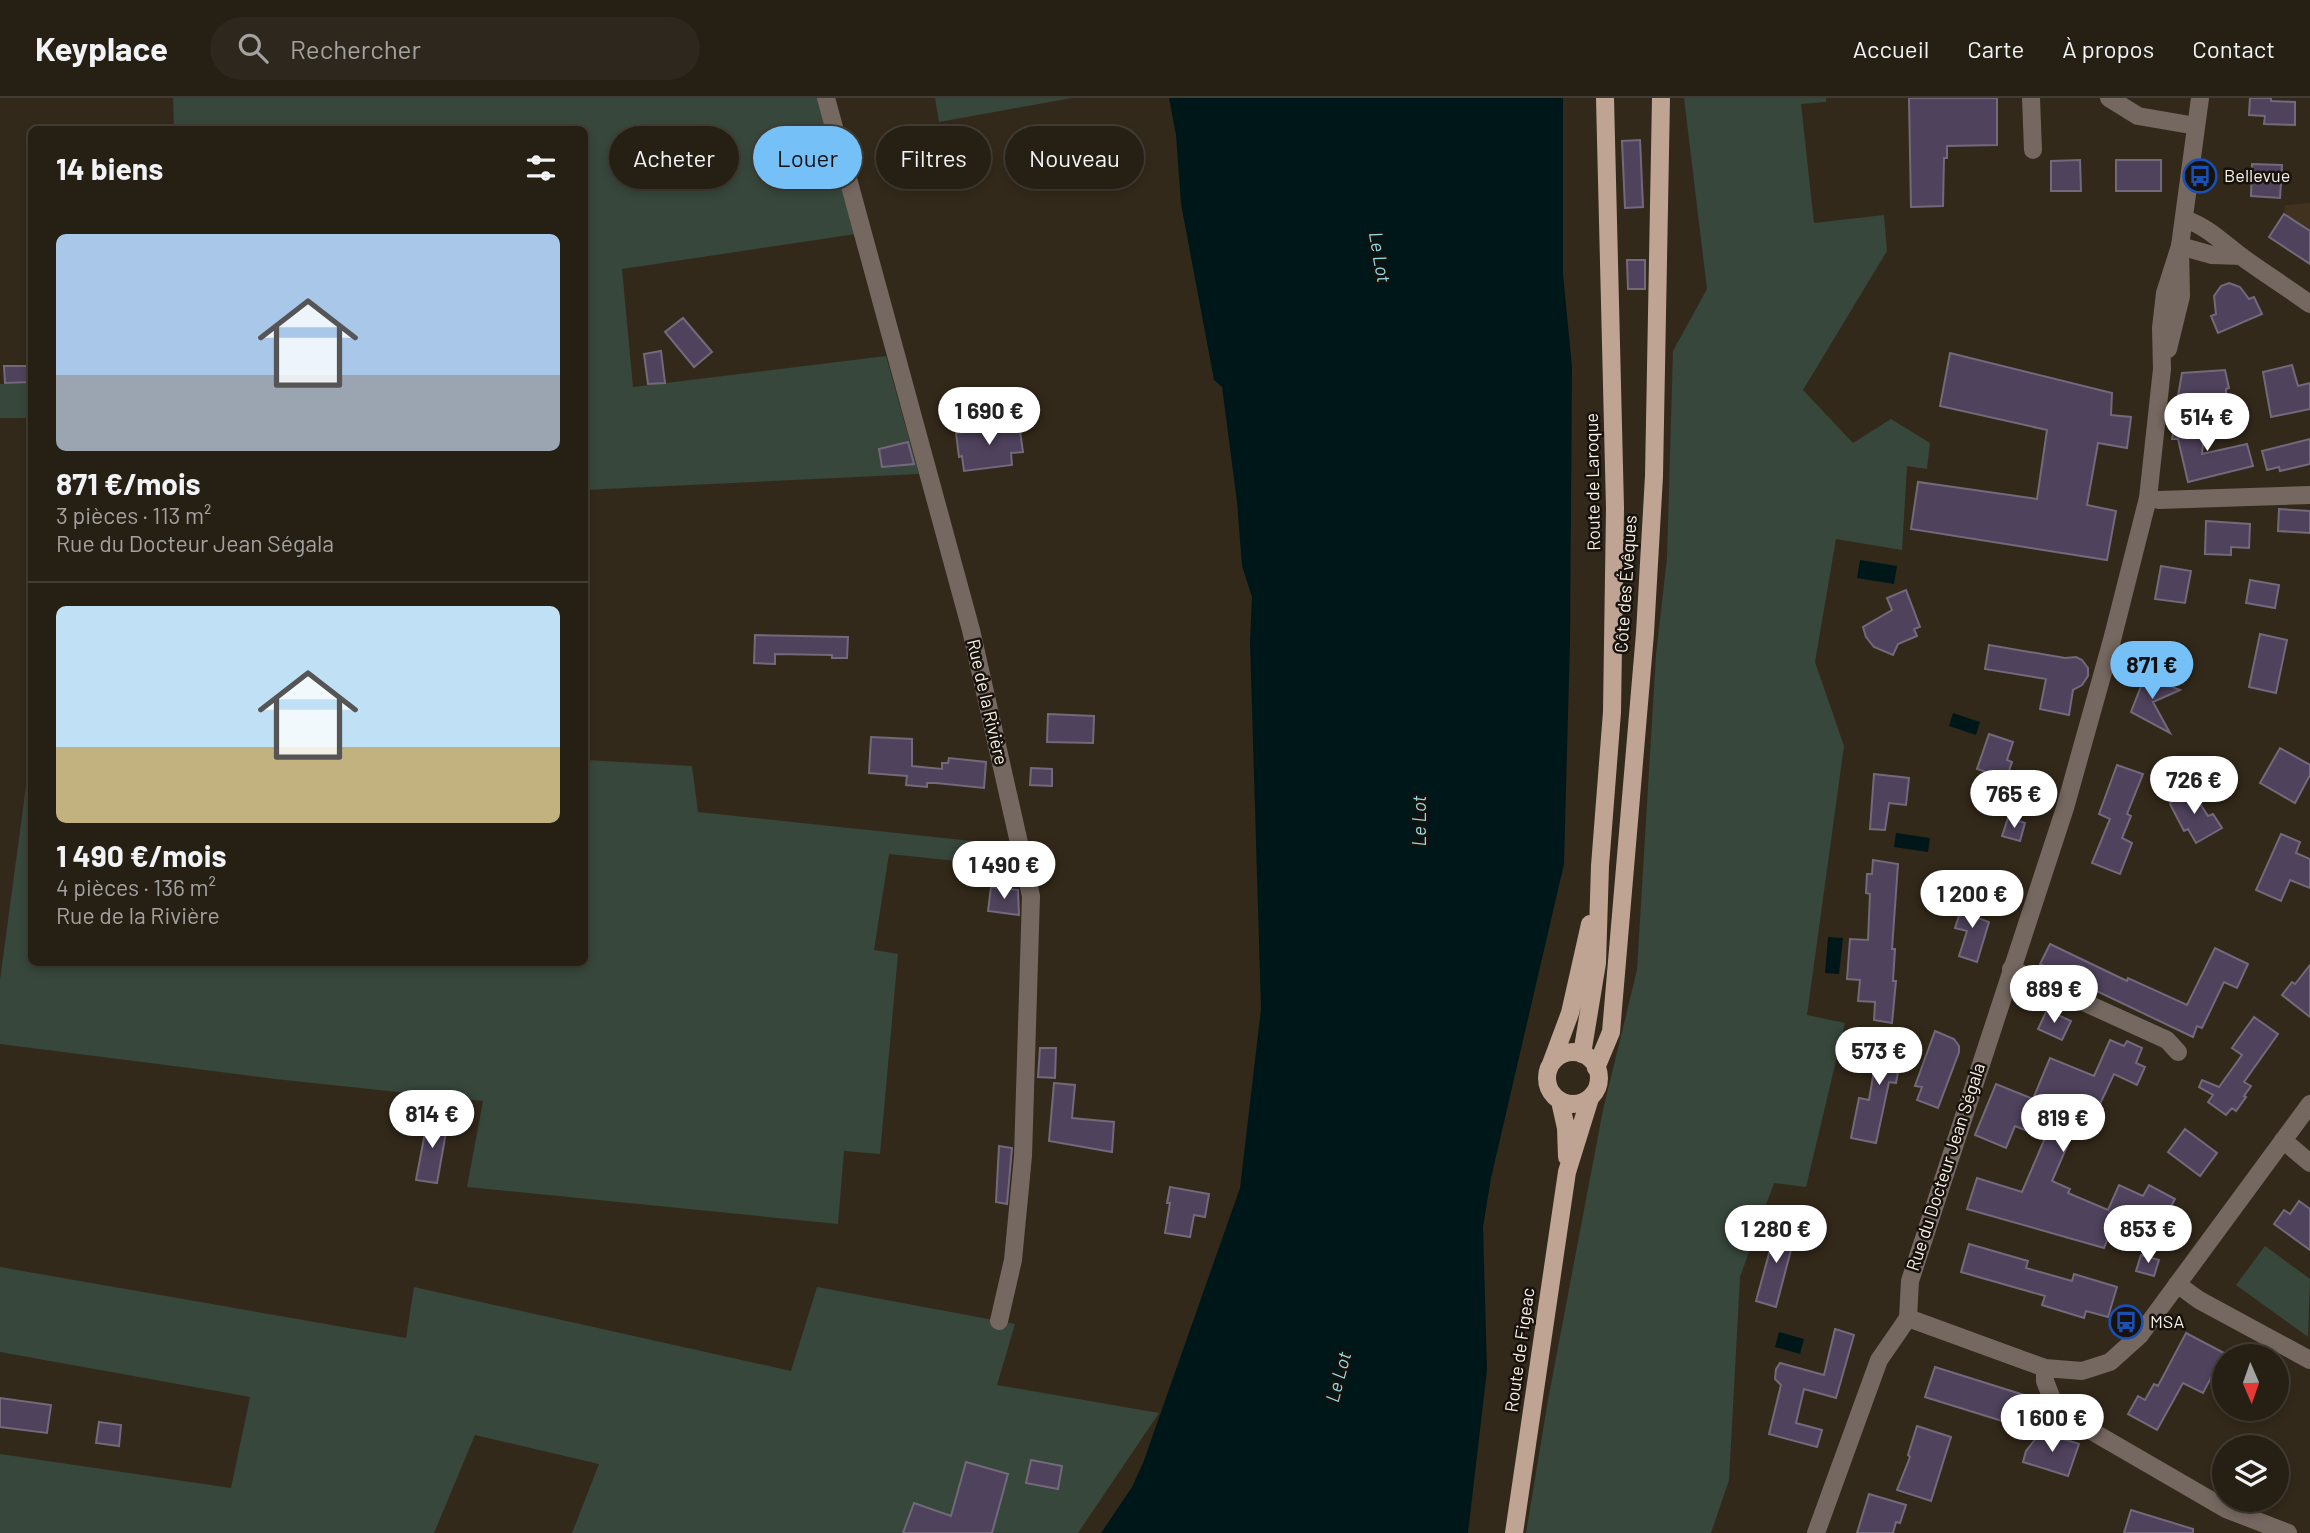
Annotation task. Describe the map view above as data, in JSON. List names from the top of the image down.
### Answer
{
  "streets": {
    "main road": ["Route de Laroque", "Côte des Évêques", "Route de Figeac"],
    "street": ["Rue de la Rivière", "Rue du Docteur Jean Ségala"]
  },
  "crossings": [
    ["Route de Laroque", "Côte des Évêques"],
    ["Route de Laroque", "Route de Figeac"],
    ["Côte des Évêques", "Route de Figeac"]
  ],
  "water": ["Le Lot"],
  "places": {
    "bus stop": ["Bellevue", "MSA"]
  },
  "north": "bottom",
  "page": {
    "header": "Keyplace",
    "search": "Rechercher",
    "nav": [
      "Accueil",
      "Carte",
      "À propos",
      "Contact"
    ],
    "chip": [
      "Acheter",
      "Louer",
      "Filtres",
      "Nouveau"
    ],
    "heading": "14 biens",
    "list": [
      {
        "name": "871 €/mois",
        "note": "3 pièces · 113 m² · Rue du Docteur Jean Ségala"
      },
      {
        "name": "1 490 €/mois",
        "note": "4 pièces · 136 m² · Rue de la Rivière"
      }
    ],
    "price": [
      "1 690 €",
      "514 €",
      "871 €",
      "726 €",
      "765 €",
      "1 490 €",
      "1 200 €",
      "889 €",
      "573 €",
      "814 €",
      "819 €",
      "1 280 €",
      "853 €",
      "1 600 €"
    ]
  }
}
